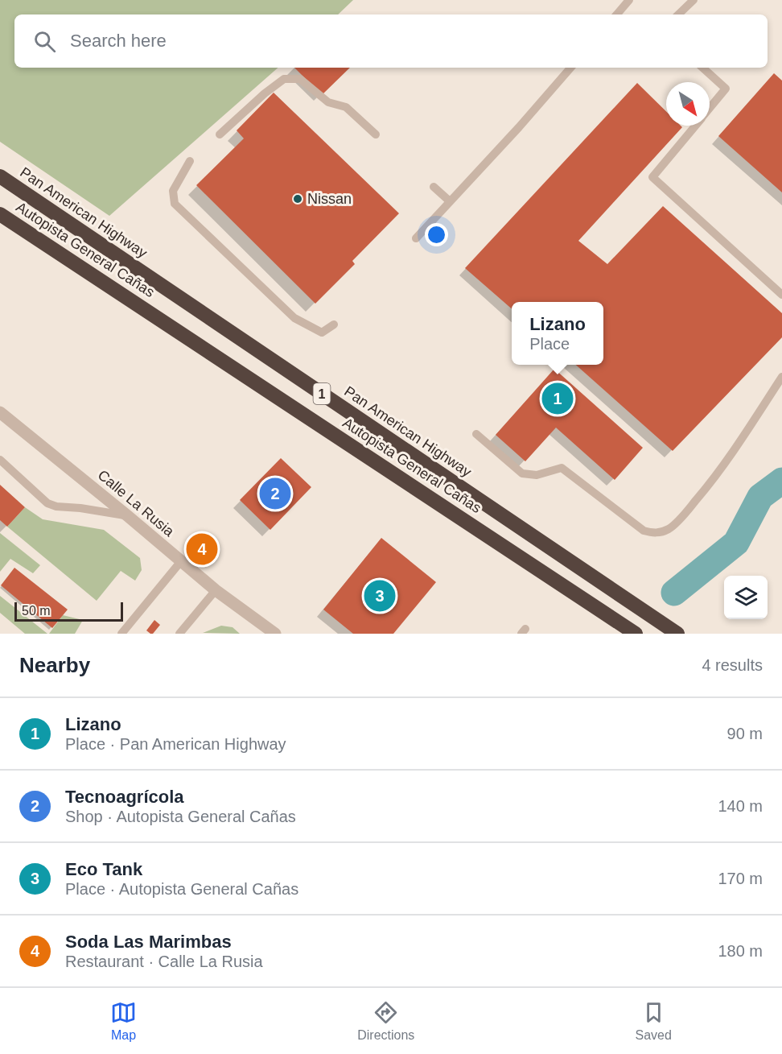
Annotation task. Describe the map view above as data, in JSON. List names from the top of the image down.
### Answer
{
  "streets": {
    "highway": ["Pan American Highway", "Autopista General Cañas", "1"],
    "street": ["Calle La Rusia"]
  },
  "places": ["Nissan"],
  "scale_bar": "50 m",
  "north": "bottom right",
  "page": {
    "search": "Search here",
    "popup": ["Lizano", "Place"],
    "pins": [
      "1",
      "2",
      "4",
      "3"
    ],
    "scale": "50 m",
    "heading": ["Nearby", "4 results"],
    "list": [
      {
        "mark": "1",
        "name": "Lizano",
        "note": "Place · Pan American Highway",
        "value": "90 m"
      },
      {
        "mark": "2",
        "name": "Tecnoagrícola",
        "note": "Shop · Autopista General Cañas",
        "value": "140 m"
      },
      {
        "mark": "3",
        "name": "Eco Tank",
        "note": "Place · Autopista General Cañas",
        "value": "170 m"
      },
      {
        "mark": "4",
        "name": "Soda Las Marimbas",
        "note": "Restaurant · Calle La Rusia",
        "value": "180 m"
      }
    ],
    "nav": ["Map", "Directions", "Saved"]
  }
}
